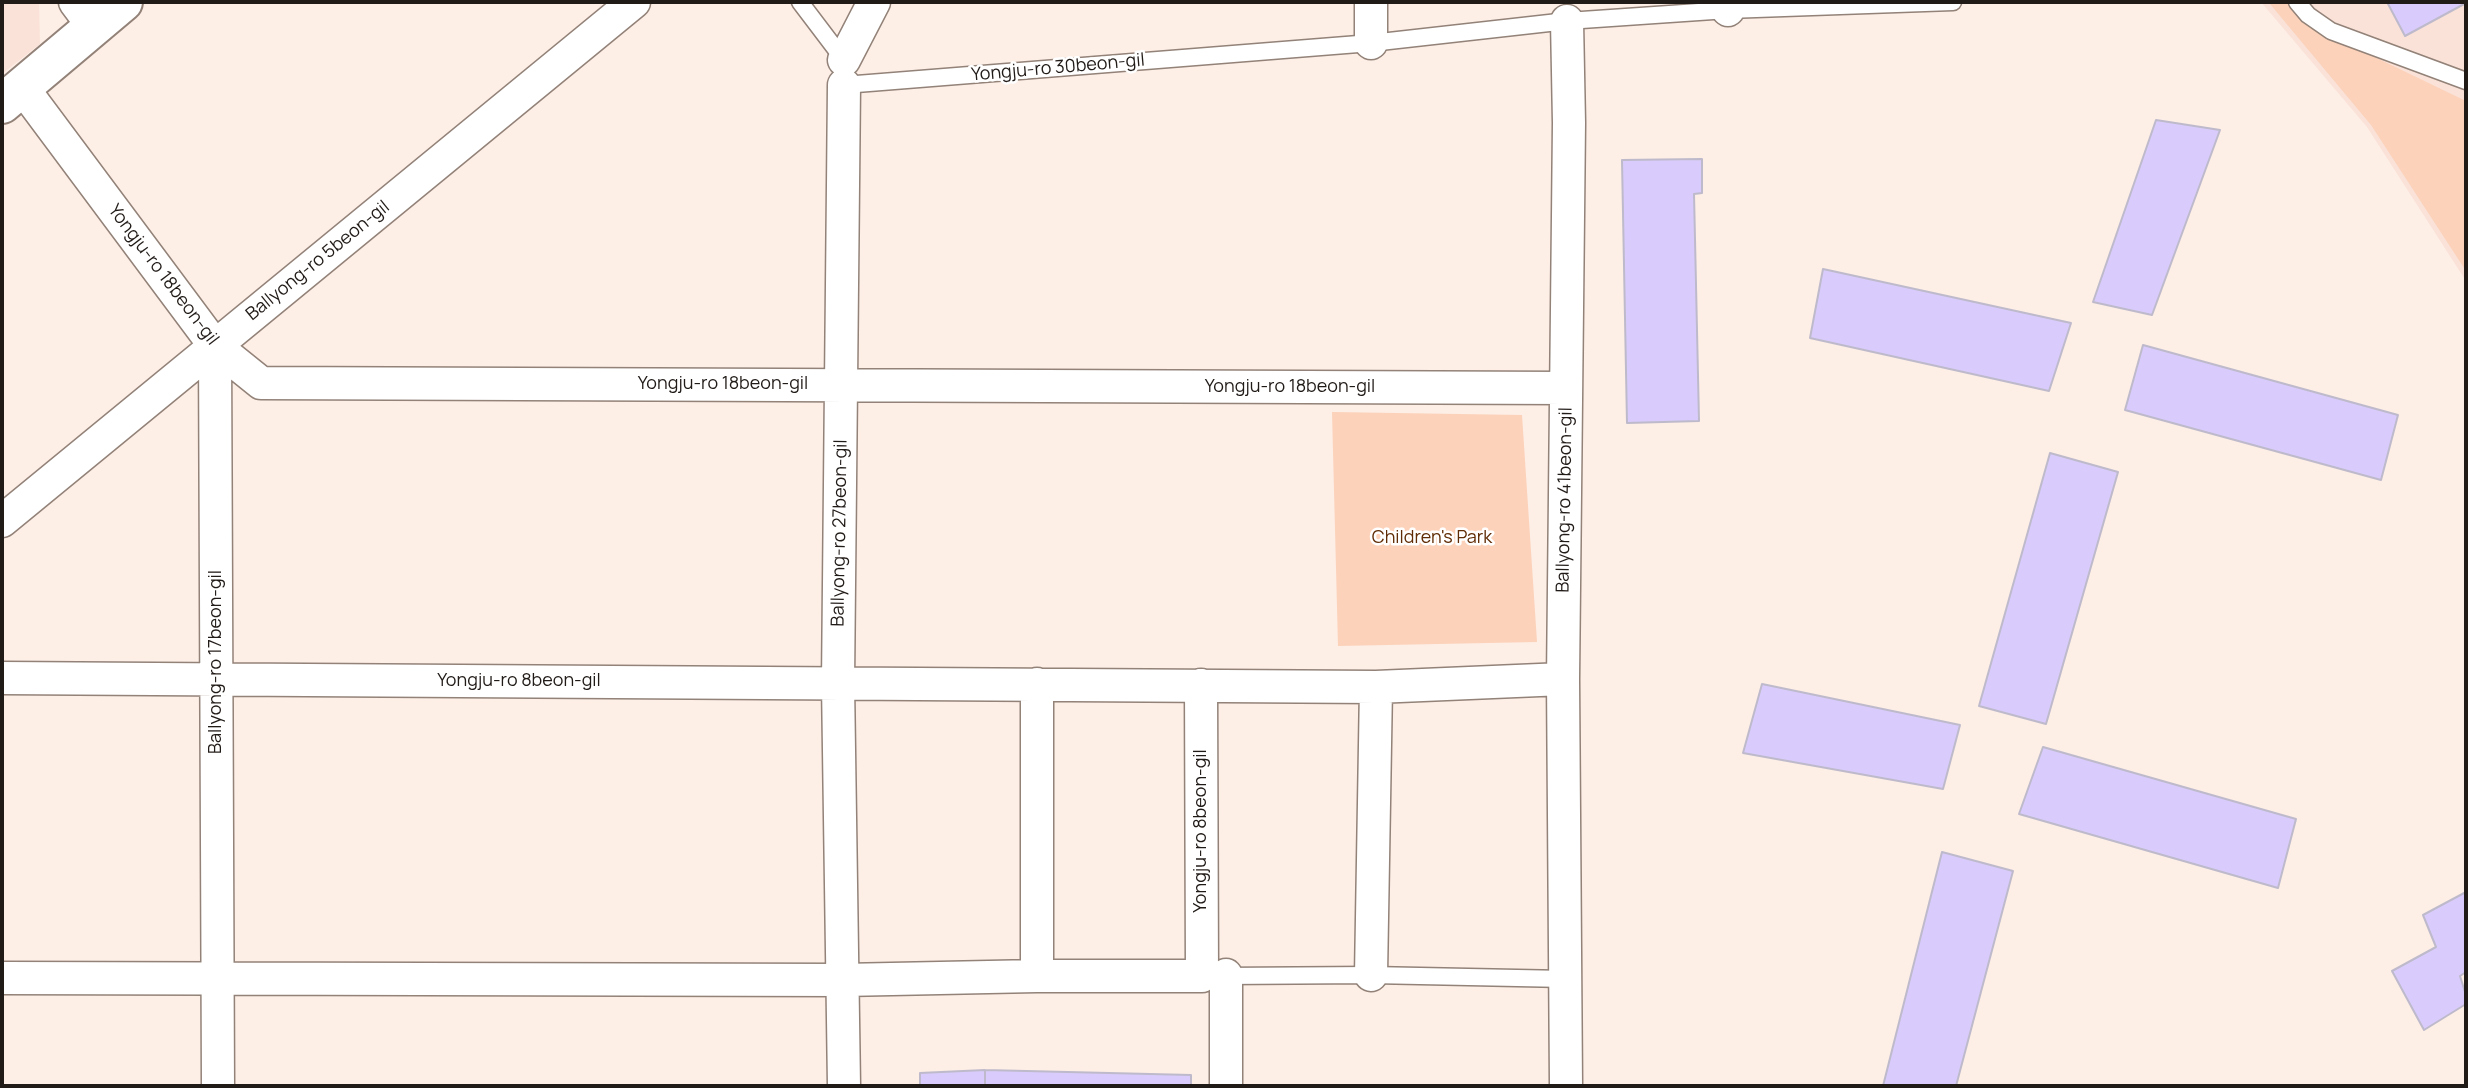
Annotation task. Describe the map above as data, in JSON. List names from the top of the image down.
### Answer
{
  "streets": {
    "street": [
      "Ballyong-ro 5beon-gil",
      "Yongju-ro 18beon-gil",
      "Ballyong-ro 41beon-gil",
      "Ballyong-ro 27beon-gil",
      "Ballyong-ro 17beon-gil",
      "Yongju-ro 8beon-gil"
    ],
    "lane": ["Yongju-ro 30beon-gil"]
  },
  "crossings": [
    ["Yongju-ro 30beon-gil", "Ballyong-ro 41beon-gil"],
    ["Yongju-ro 30beon-gil", "Ballyong-ro 27beon-gil"],
    ["Ballyong-ro 5beon-gil", "Yongju-ro 18beon-gil"],
    ["Ballyong-ro 5beon-gil", "Ballyong-ro 17beon-gil"],
    ["Yongju-ro 18beon-gil", "Ballyong-ro 41beon-gil"],
    ["Yongju-ro 18beon-gil", "Ballyong-ro 27beon-gil"],
    ["Yongju-ro 18beon-gil", "Ballyong-ro 17beon-gil"],
    ["Ballyong-ro 41beon-gil", "Yongju-ro 8beon-gil"],
    ["Ballyong-ro 27beon-gil", "Yongju-ro 8beon-gil"],
    ["Ballyong-ro 17beon-gil", "Yongju-ro 8beon-gil"]
  ],
  "parks": ["Children's Park"]
}
